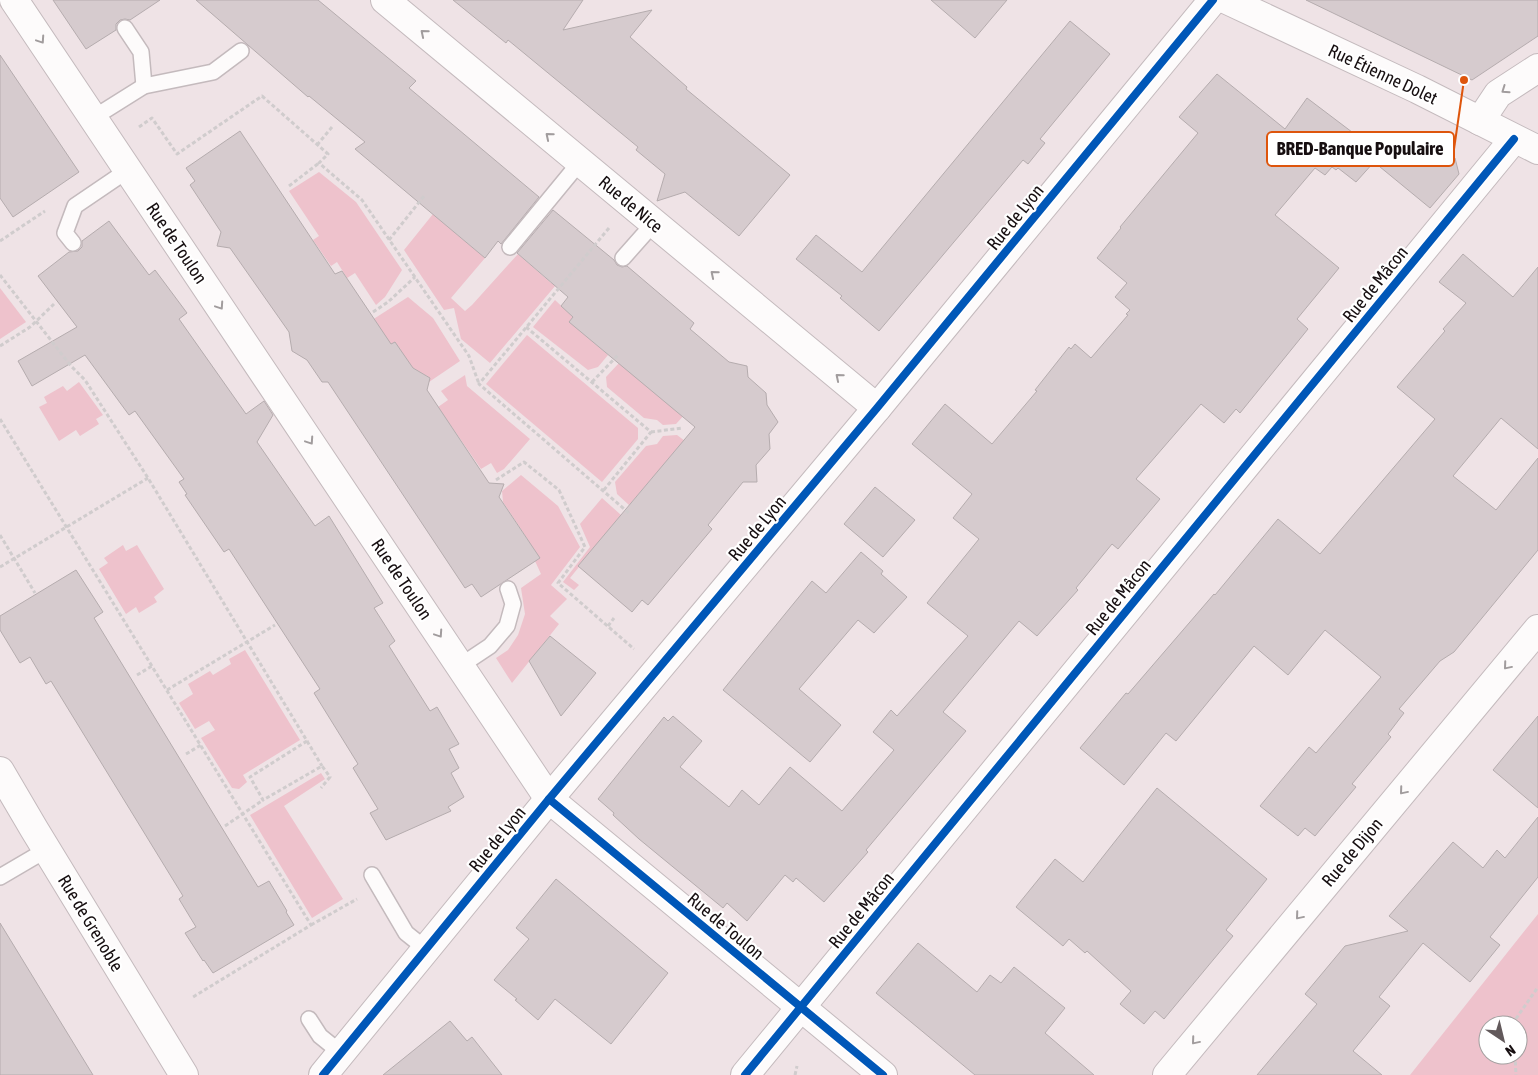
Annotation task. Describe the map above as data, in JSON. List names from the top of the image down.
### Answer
{
  "streets": {
    "street": [
      "Rue Étienne Dolet",
      "Rue de Nice",
      "Rue de Lyon",
      "Rue de Toulon",
      "Rue de Mâcon",
      "Rue de Dijon",
      "Rue de Grenoble"
    ]
  },
  "crossings": [
    ["Rue Étienne Dolet", "Rue de Mâcon"],
    ["Rue de Nice", "Rue de Lyon"],
    ["Rue de Lyon", "Rue de Toulon"],
    ["Rue de Toulon", "Rue de Mâcon"]
  ],
  "one_way": ["Rue de Nice", "Rue de Toulon", "Rue de Dijon"],
  "places": ["BRED-Banque Populaire"],
  "north": "bottom right"
}
